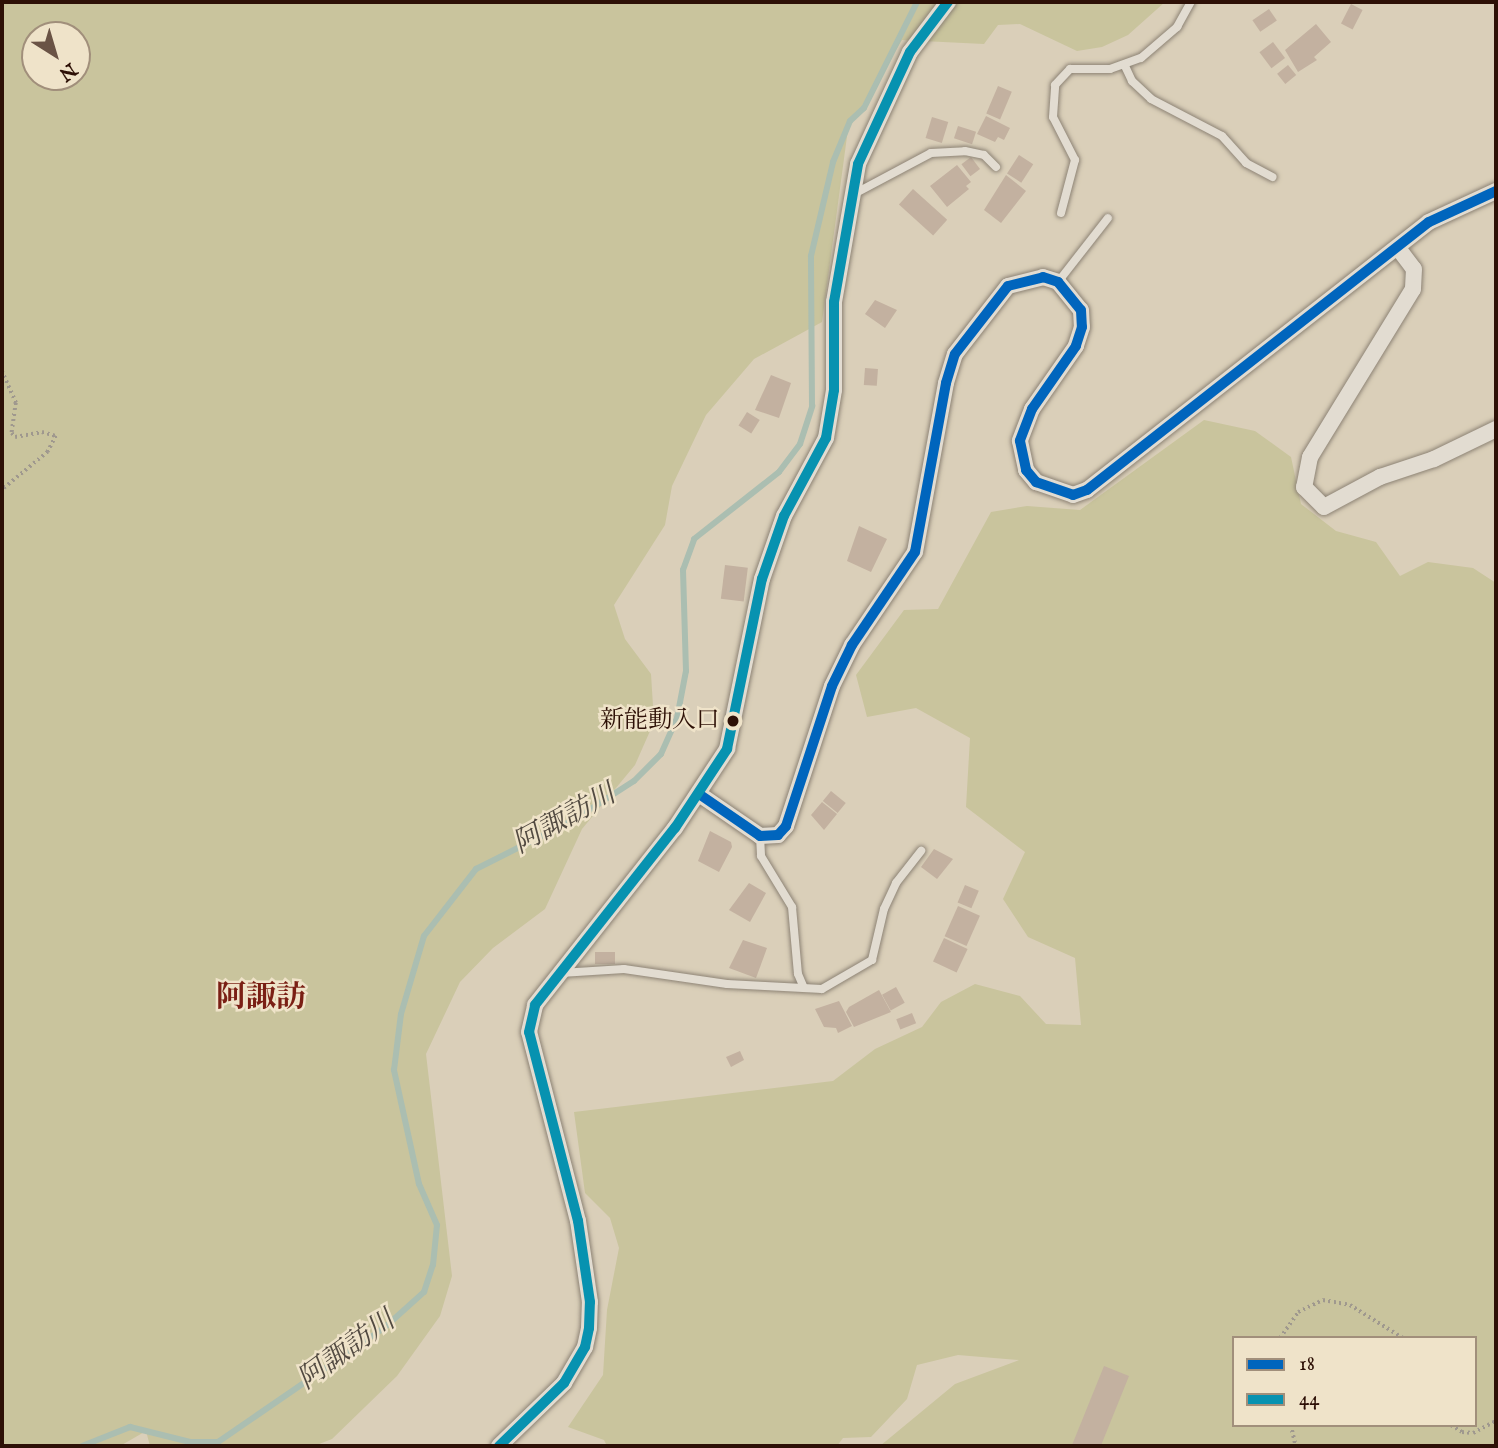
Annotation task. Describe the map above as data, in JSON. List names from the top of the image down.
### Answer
{
  "districts": ["阿諏訪"],
  "water": ["阿諏訪川"],
  "places": ["新能動入口"],
  "lines": ["transit line 44", "transit line 18"],
  "legend": ["18", "44"],
  "north": "bottom right"
}
